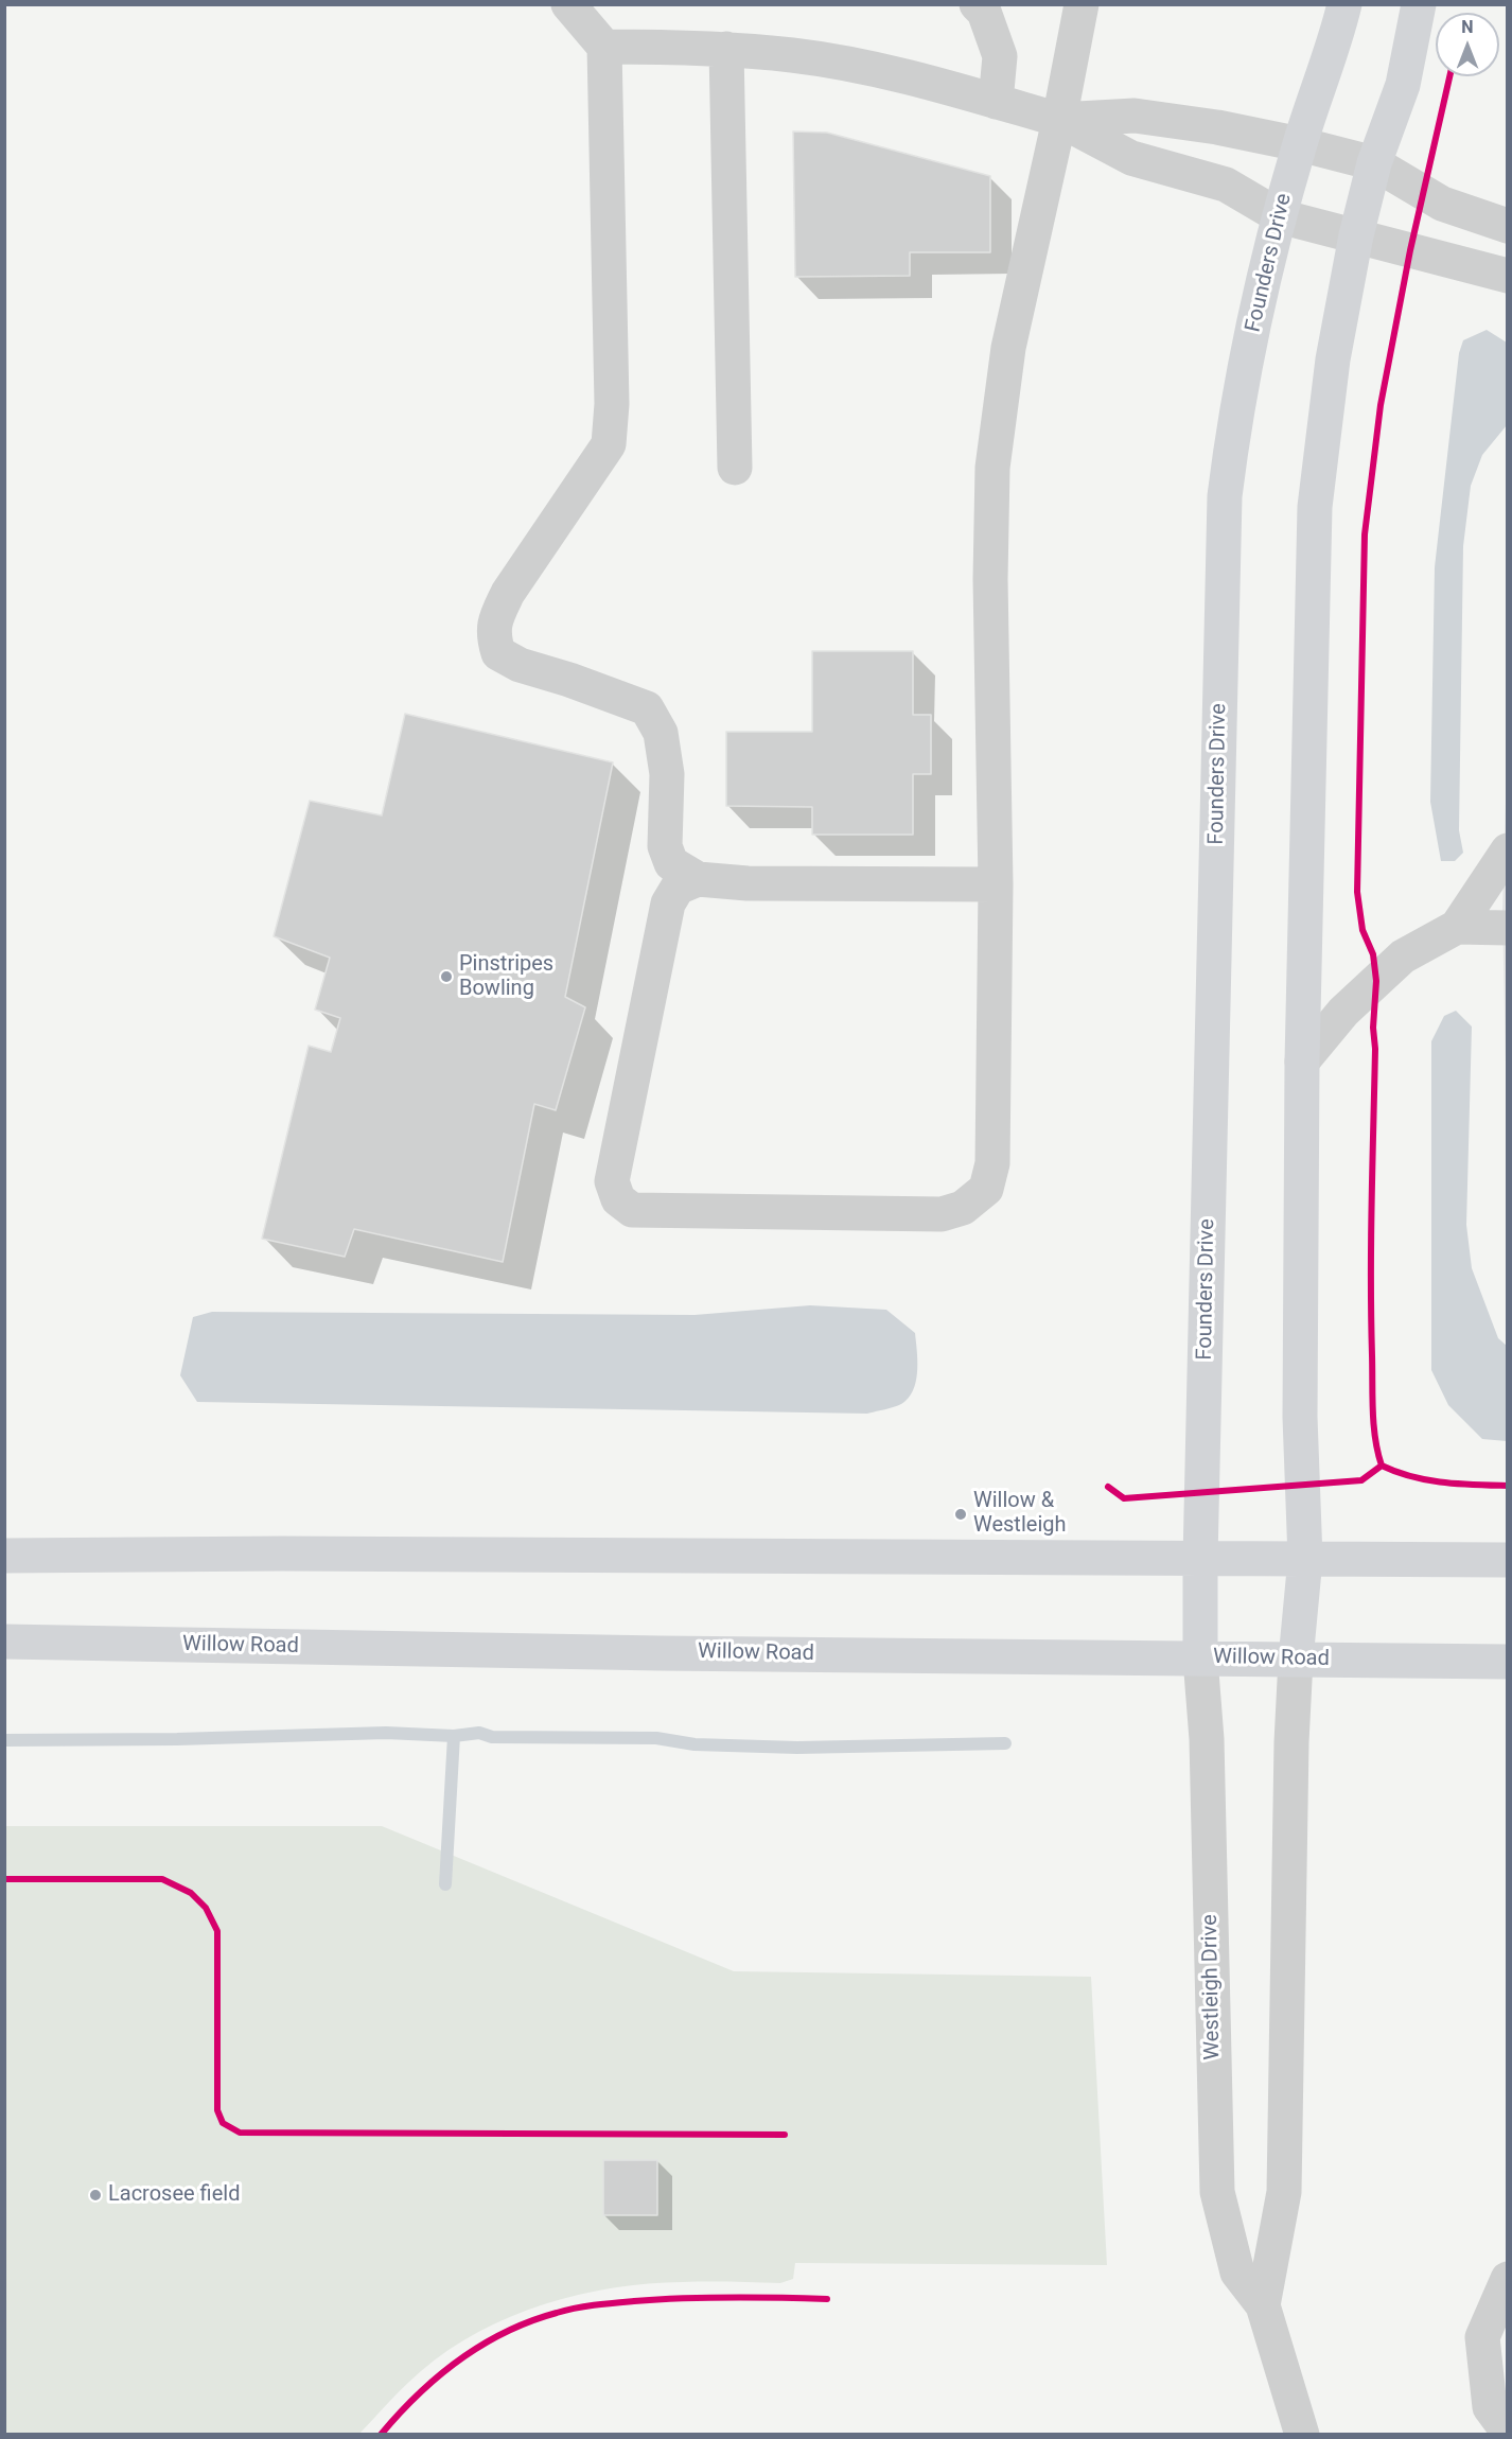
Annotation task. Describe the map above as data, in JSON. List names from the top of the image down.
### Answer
{
  "streets": {
    "main road": ["Founders Drive", "Willow Road"],
    "street": ["Westleigh Drive"]
  },
  "crossings": [
    ["Founders Drive", "Willow Road"],
    ["Founders Drive", "Westleigh Drive"],
    ["Willow Road", "Westleigh Drive"]
  ],
  "places": ["Pinstripes Bowling", "Willow & Westleigh", "Lacrosee field"],
  "north": "top"
}
